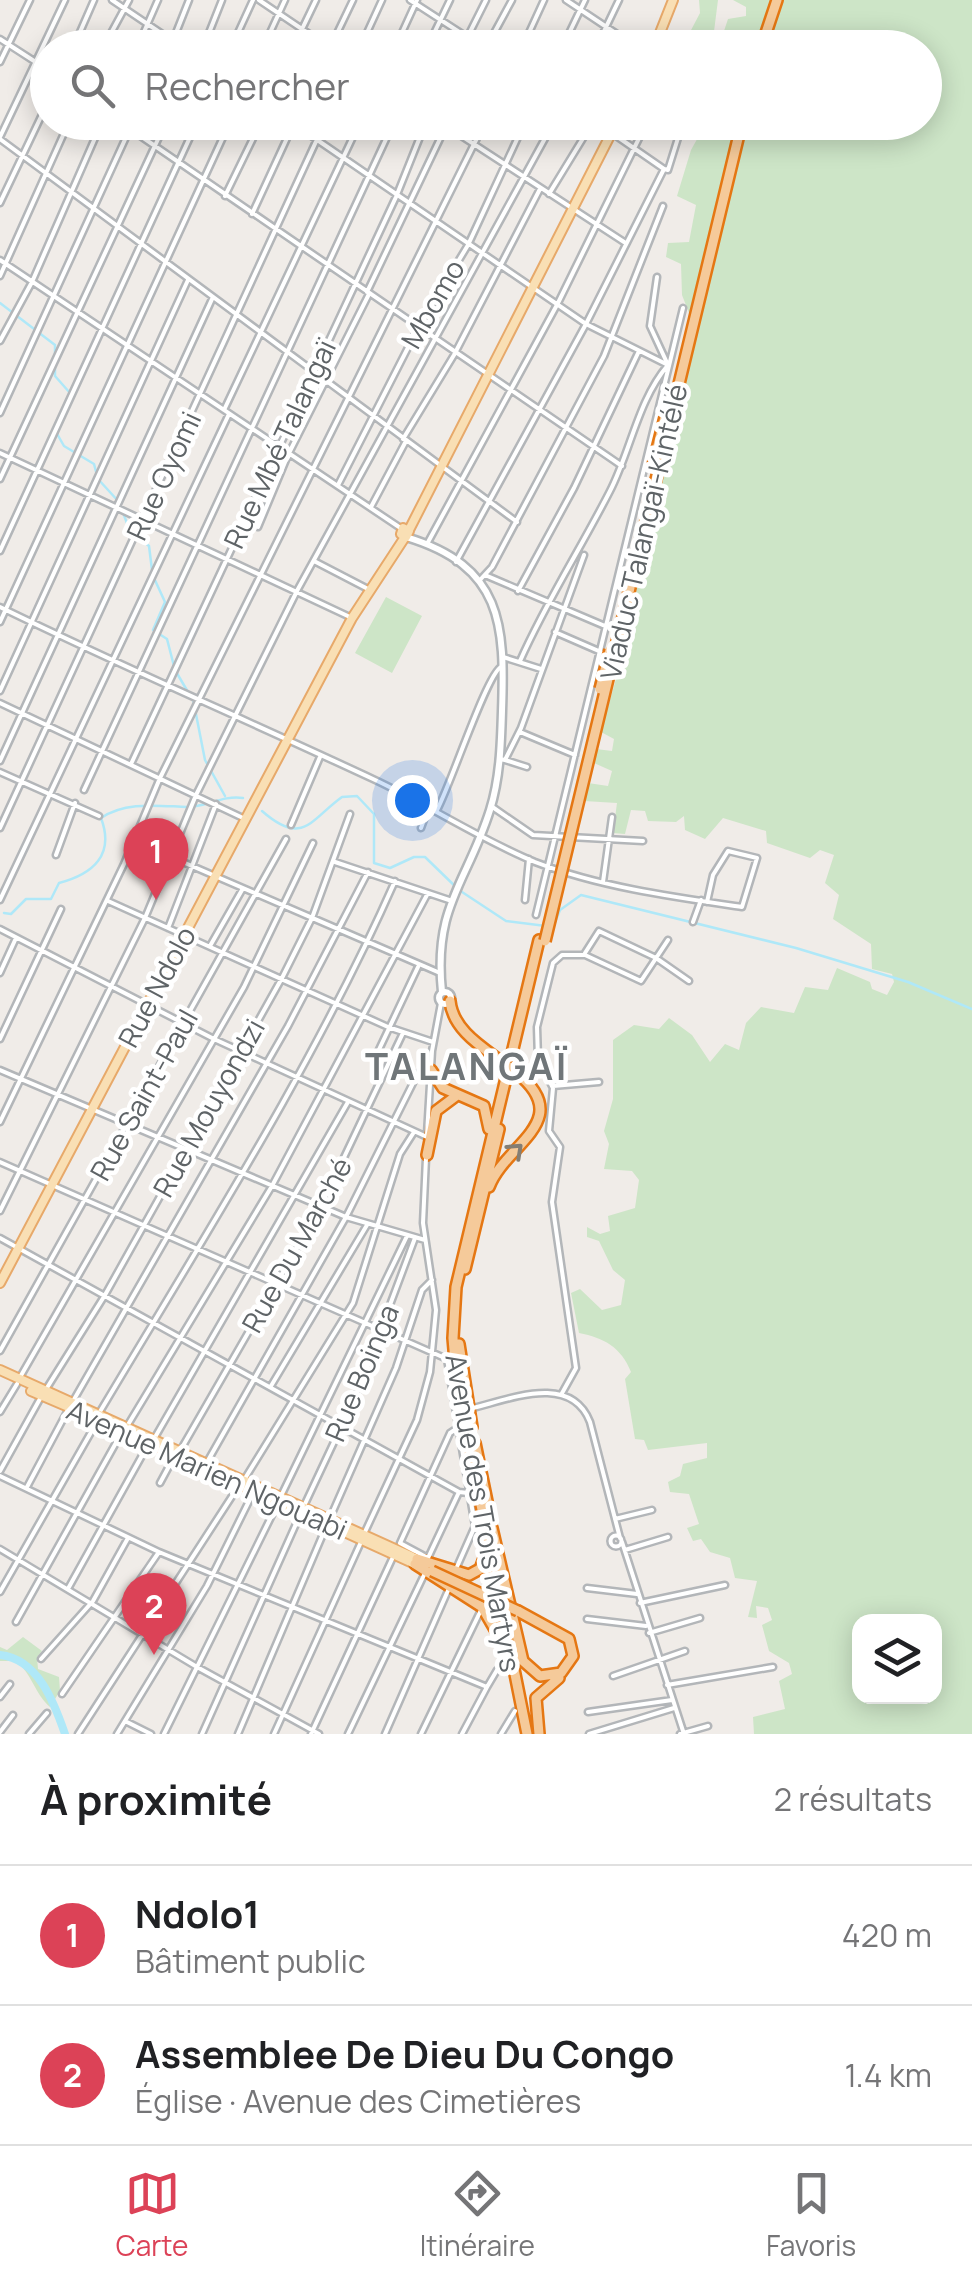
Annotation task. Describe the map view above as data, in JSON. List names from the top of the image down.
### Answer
{
  "streets": {
    "highway": ["Viaduc Talangaï-Kintélé", "Avenue des Trois Martyrs"],
    "main road": ["Rue Ndolo", "Avenue Marien Ngouabi"],
    "street": [
      "Mbomo",
      "Rue Mbé Talangaï",
      "Rue Oyomi",
      "Rue Saint-Paul",
      "Rue Mouyondzi",
      "Rue Du Marché",
      "Rue Boinga"
    ]
  },
  "crossings": [
    ["Viaduc Talangaï-Kintélé", "Avenue des Trois Martyrs"],
    ["Rue Mouyondzi", "Avenue Marien Ngouabi"],
    ["Rue Du Marché", "Avenue Marien Ngouabi"],
    ["Rue Boinga", "Avenue Marien Ngouabi"]
  ],
  "districts": ["TALANGAÏ"],
  "page": {
    "search": "Rechercher",
    "pins": ["1", "2"],
    "heading": ["À proximité", "2 résultats"],
    "list": [
      {
        "mark": "1",
        "name": "Ndolo1",
        "note": "Bâtiment public",
        "value": "420 m"
      },
      {
        "mark": "2",
        "name": "Assemblee De Dieu Du Congo",
        "note": "Église · Avenue des Cimetières",
        "value": "1.4 km"
      }
    ],
    "nav": ["Carte", "Itinéraire", "Favoris"]
  }
}
